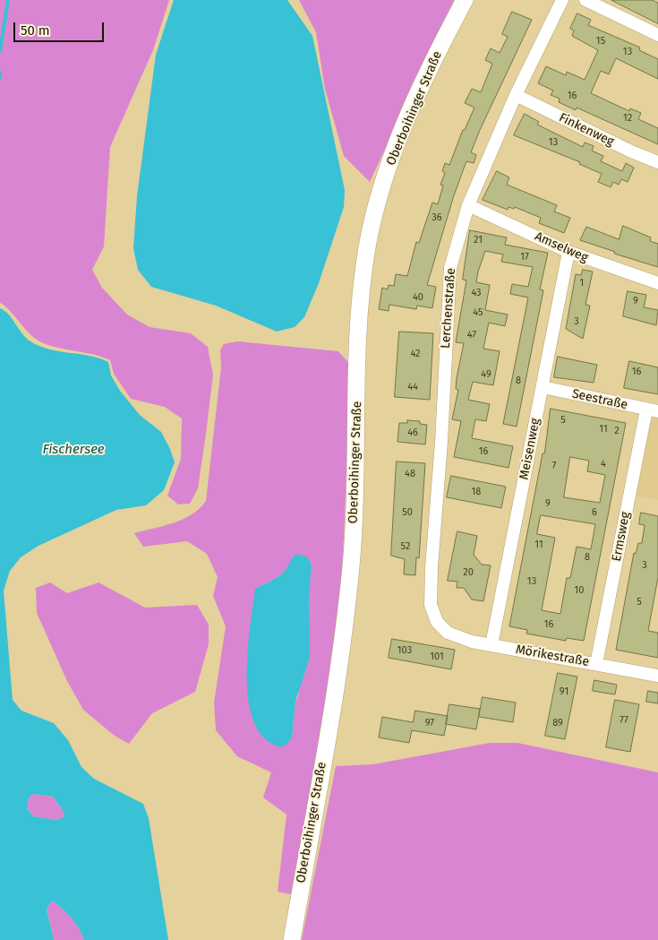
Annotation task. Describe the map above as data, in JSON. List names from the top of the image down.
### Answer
{
  "streets": {
    "main road": ["Oberboihinger Straße"],
    "street": [
      "Finkenweg",
      "Amselweg",
      "Lerchenstraße",
      "Seestraße",
      "Meisenweg",
      "Ermsweg",
      "Mörikestraße"
    ]
  },
  "crossings": [
    ["Finkenweg", "Lerchenstraße"],
    ["Amselweg", "Lerchenstraße"],
    ["Amselweg", "Meisenweg"],
    ["Lerchenstraße", "Mörikestraße"],
    ["Seestraße", "Meisenweg"],
    ["Seestraße", "Ermsweg"],
    ["Meisenweg", "Mörikestraße"],
    ["Ermsweg", "Mörikestraße"]
  ],
  "water": ["Fischersee"],
  "house_numbers": [
    "15",
    "13",
    "16",
    "12",
    "13",
    "36",
    "21",
    "17",
    "1",
    "43",
    "40",
    "9",
    "45",
    "3",
    "47",
    "42",
    "16",
    "49",
    "8",
    "44",
    "5",
    "11",
    "2",
    "46",
    "16",
    "4",
    "7",
    "48",
    "18",
    "9",
    "50",
    "6",
    "11",
    "52",
    "8",
    "3",
    "20",
    "13",
    "10",
    "5",
    "16",
    "103",
    "101",
    "91",
    "77",
    "97",
    "89"
  ],
  "scale_bar": "50 m"
}
